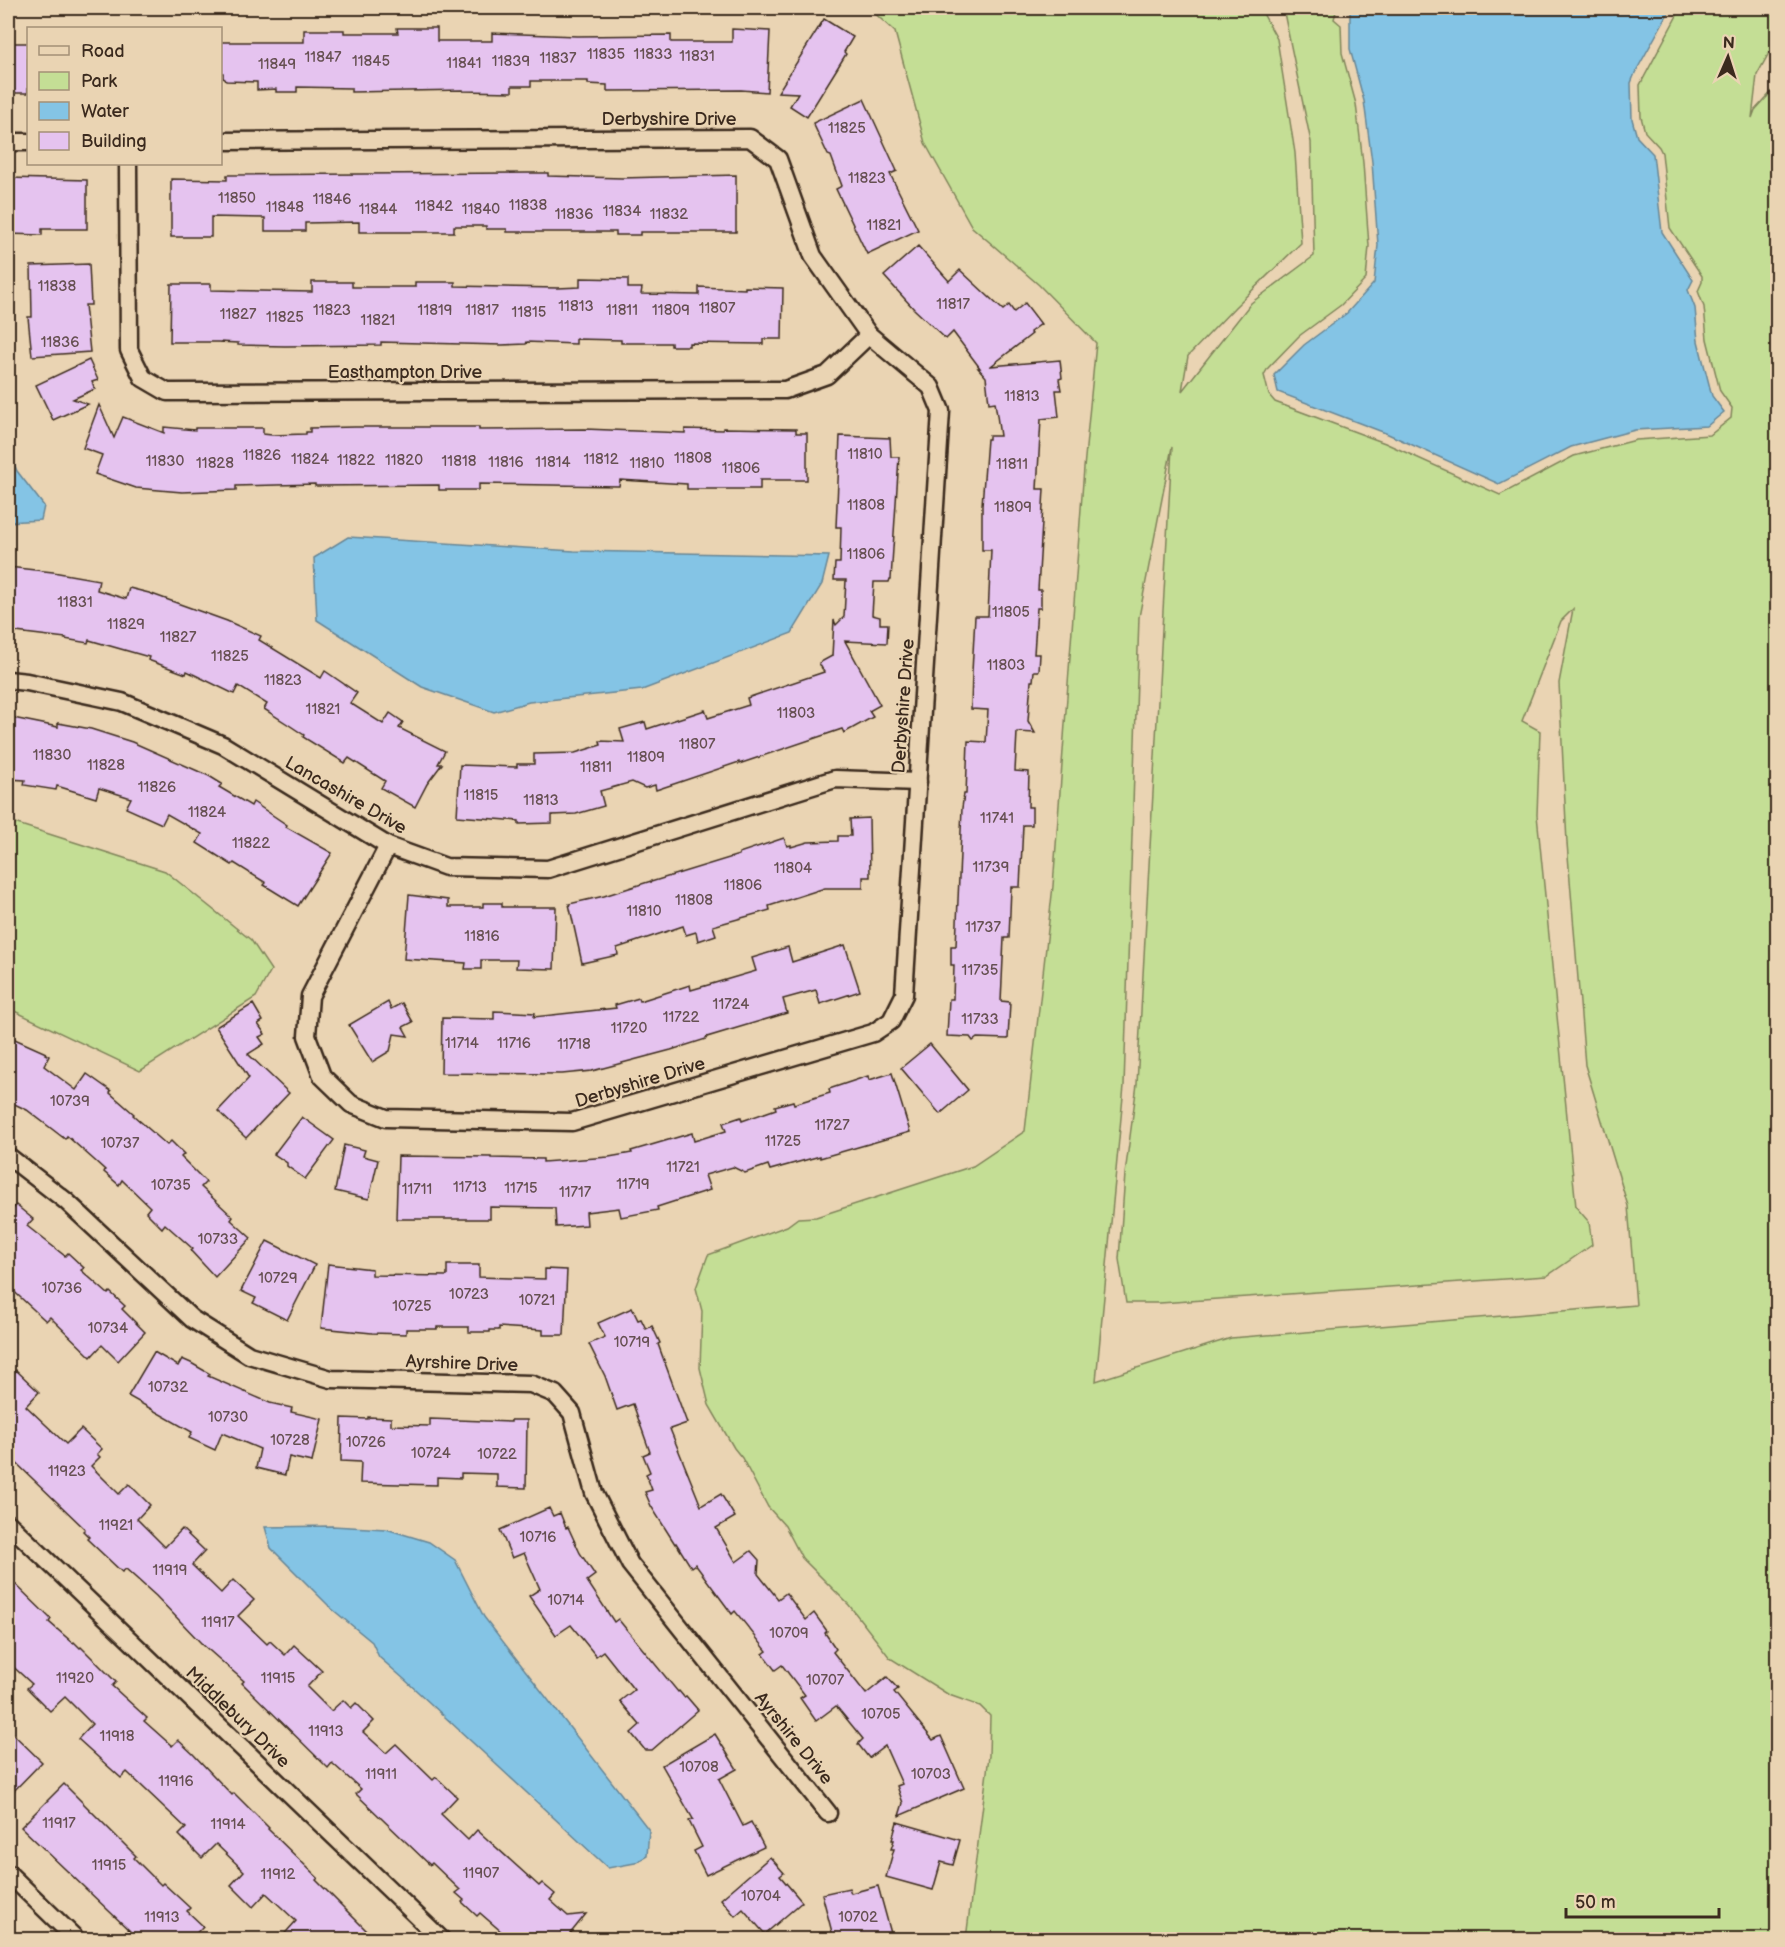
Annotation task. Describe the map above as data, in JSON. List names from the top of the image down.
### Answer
{
  "streets": {
    "street": [
      "Derbyshire Drive",
      "Easthampton Drive",
      "Lancashire Drive",
      "Ayrshire Drive",
      "Middlebury Drive"
    ]
  },
  "crossings": [
    ["Derbyshire Drive", "Easthampton Drive"],
    ["Derbyshire Drive", "Lancashire Drive"]
  ],
  "house_numbers": [
    "11835",
    "11833",
    "11831",
    "11847",
    "11837",
    "11845",
    "11839",
    "11841",
    "11849",
    "11825",
    "11823",
    "11850",
    "11846",
    "11838",
    "11842",
    "11848",
    "11844",
    "11840",
    "11834",
    "11836",
    "11832",
    "11821",
    "11838",
    "11817",
    "11813",
    "11807",
    "11823",
    "11819",
    "11817",
    "11811",
    "11809",
    "11815",
    "11827",
    "11825",
    "11821",
    "11836",
    "11813",
    "11810",
    "11826",
    "11808",
    "11824",
    "11812",
    "11822",
    "11820",
    "11830",
    "11818",
    "11816",
    "11814",
    "11828",
    "11810",
    "11811",
    "11806",
    "11808",
    "11809",
    "11806",
    "11831",
    "11805",
    "11829",
    "11827",
    "11825",
    "11803",
    "11823",
    "11821",
    "11803",
    "11807",
    "11830",
    "11809",
    "11828",
    "11811",
    "11826",
    "11815",
    "11813",
    "11824",
    "11741",
    "11822",
    "11739",
    "11804",
    "11806",
    "11808",
    "11810",
    "11737",
    "11816",
    "11735",
    "11724",
    "11722",
    "11733",
    "11720",
    "11714",
    "11716",
    "11718",
    "10739",
    "11727",
    "11725",
    "10737",
    "11721",
    "11719",
    "10735",
    "11713",
    "11715",
    "11711",
    "11717",
    "10733",
    "10729",
    "10736",
    "10723",
    "10721",
    "10725",
    "10734",
    "10719",
    "10732",
    "10730",
    "10728",
    "10726",
    "10724",
    "10722",
    "11923",
    "11921",
    "10716",
    "11919",
    "10714",
    "11917",
    "10709",
    "11920",
    "11915",
    "10707",
    "10705",
    "11913",
    "11918",
    "10708",
    "11911",
    "10703",
    "11916",
    "11917",
    "11914",
    "11915",
    "11907",
    "11912",
    "10704",
    "11913",
    "10702"
  ],
  "legend": [
    "Road",
    "Park",
    "Water",
    "Building"
  ],
  "scale_bar": "50 m",
  "north": "top"
}
